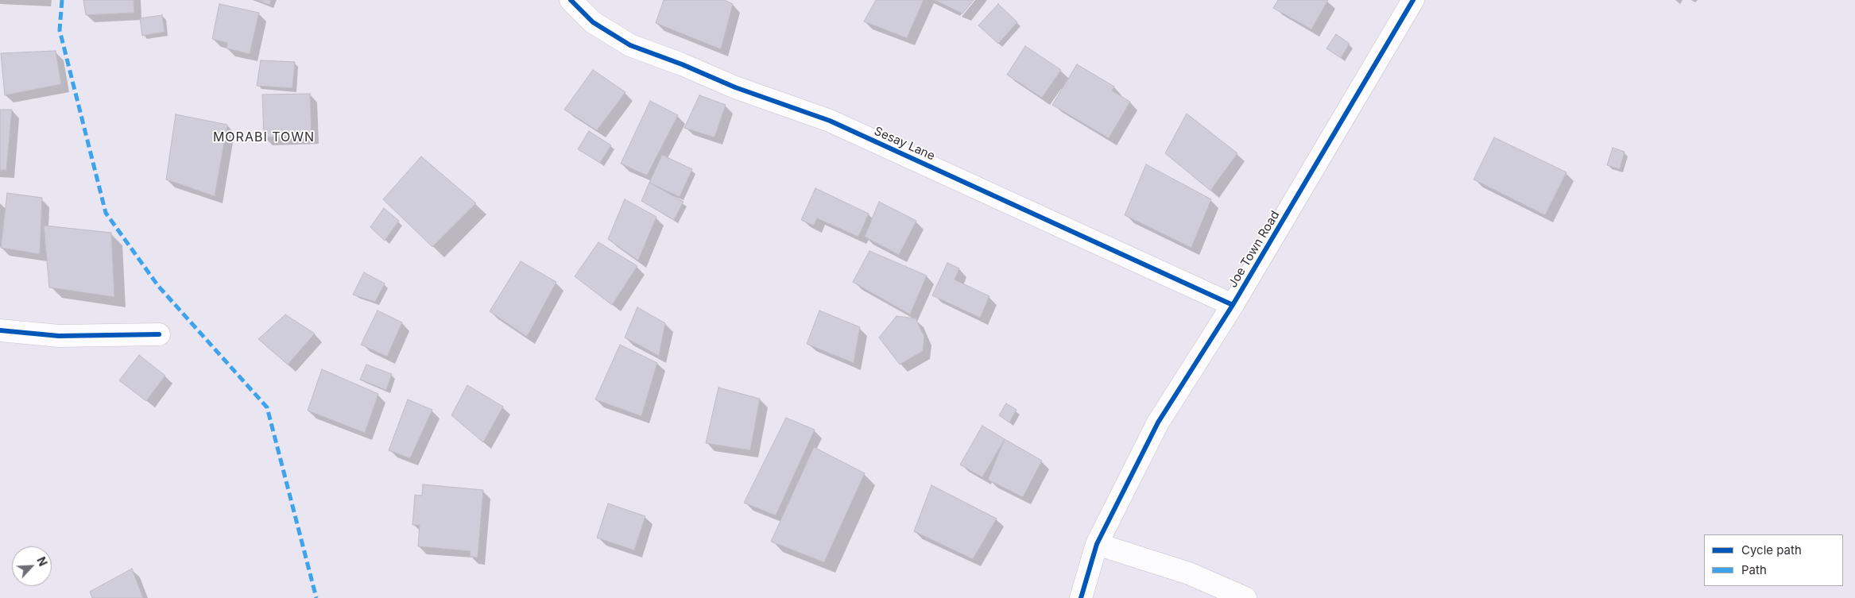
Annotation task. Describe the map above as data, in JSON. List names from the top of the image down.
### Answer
{
  "streets": {
    "street": ["Sesay Lane", "Joe Town Road"]
  },
  "crossings": [
    ["Sesay Lane", "Joe Town Road"]
  ],
  "districts": ["MORABI TOWN"],
  "legend": ["Cycle path", "Path"],
  "north": "top right"
}
